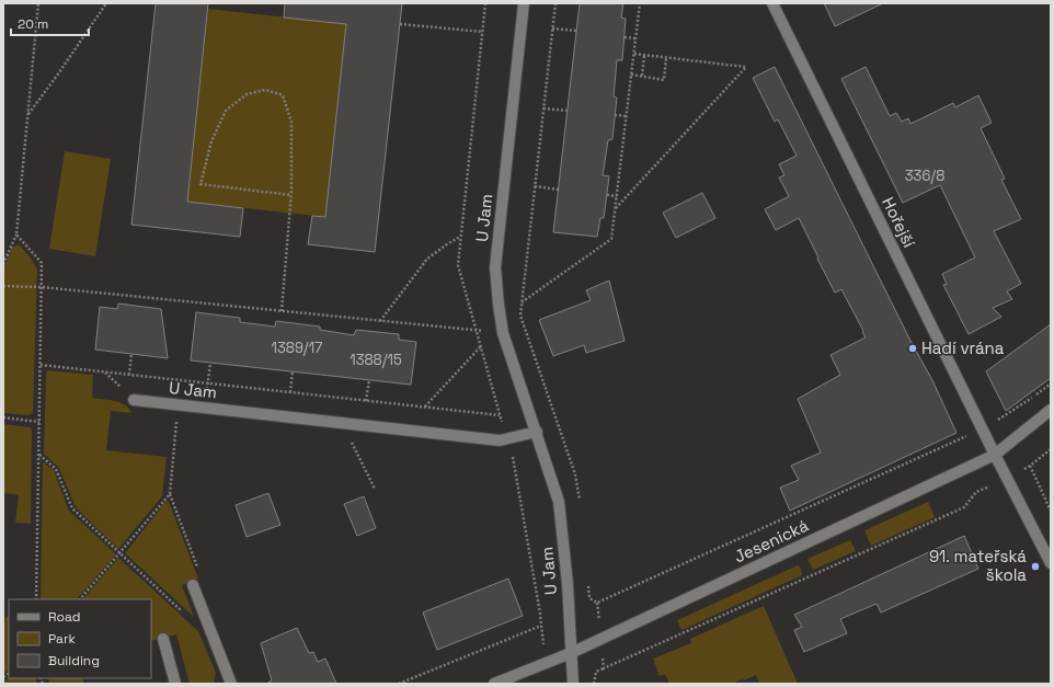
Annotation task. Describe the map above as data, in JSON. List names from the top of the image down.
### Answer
{
  "streets": {
    "street": ["U Jam", "Hořejší", "Jesenická"]
  },
  "crossings": [
    ["U Jam", "Jesenická"],
    ["Hořejší", "Jesenická"]
  ],
  "places": ["Hadí vrána", "91. mateřská škola"],
  "house_numbers": ["336/8", "1389/17", "1388/15"],
  "legend": ["Road", "Park", "Building"],
  "scale_bar": "20 m"
}
